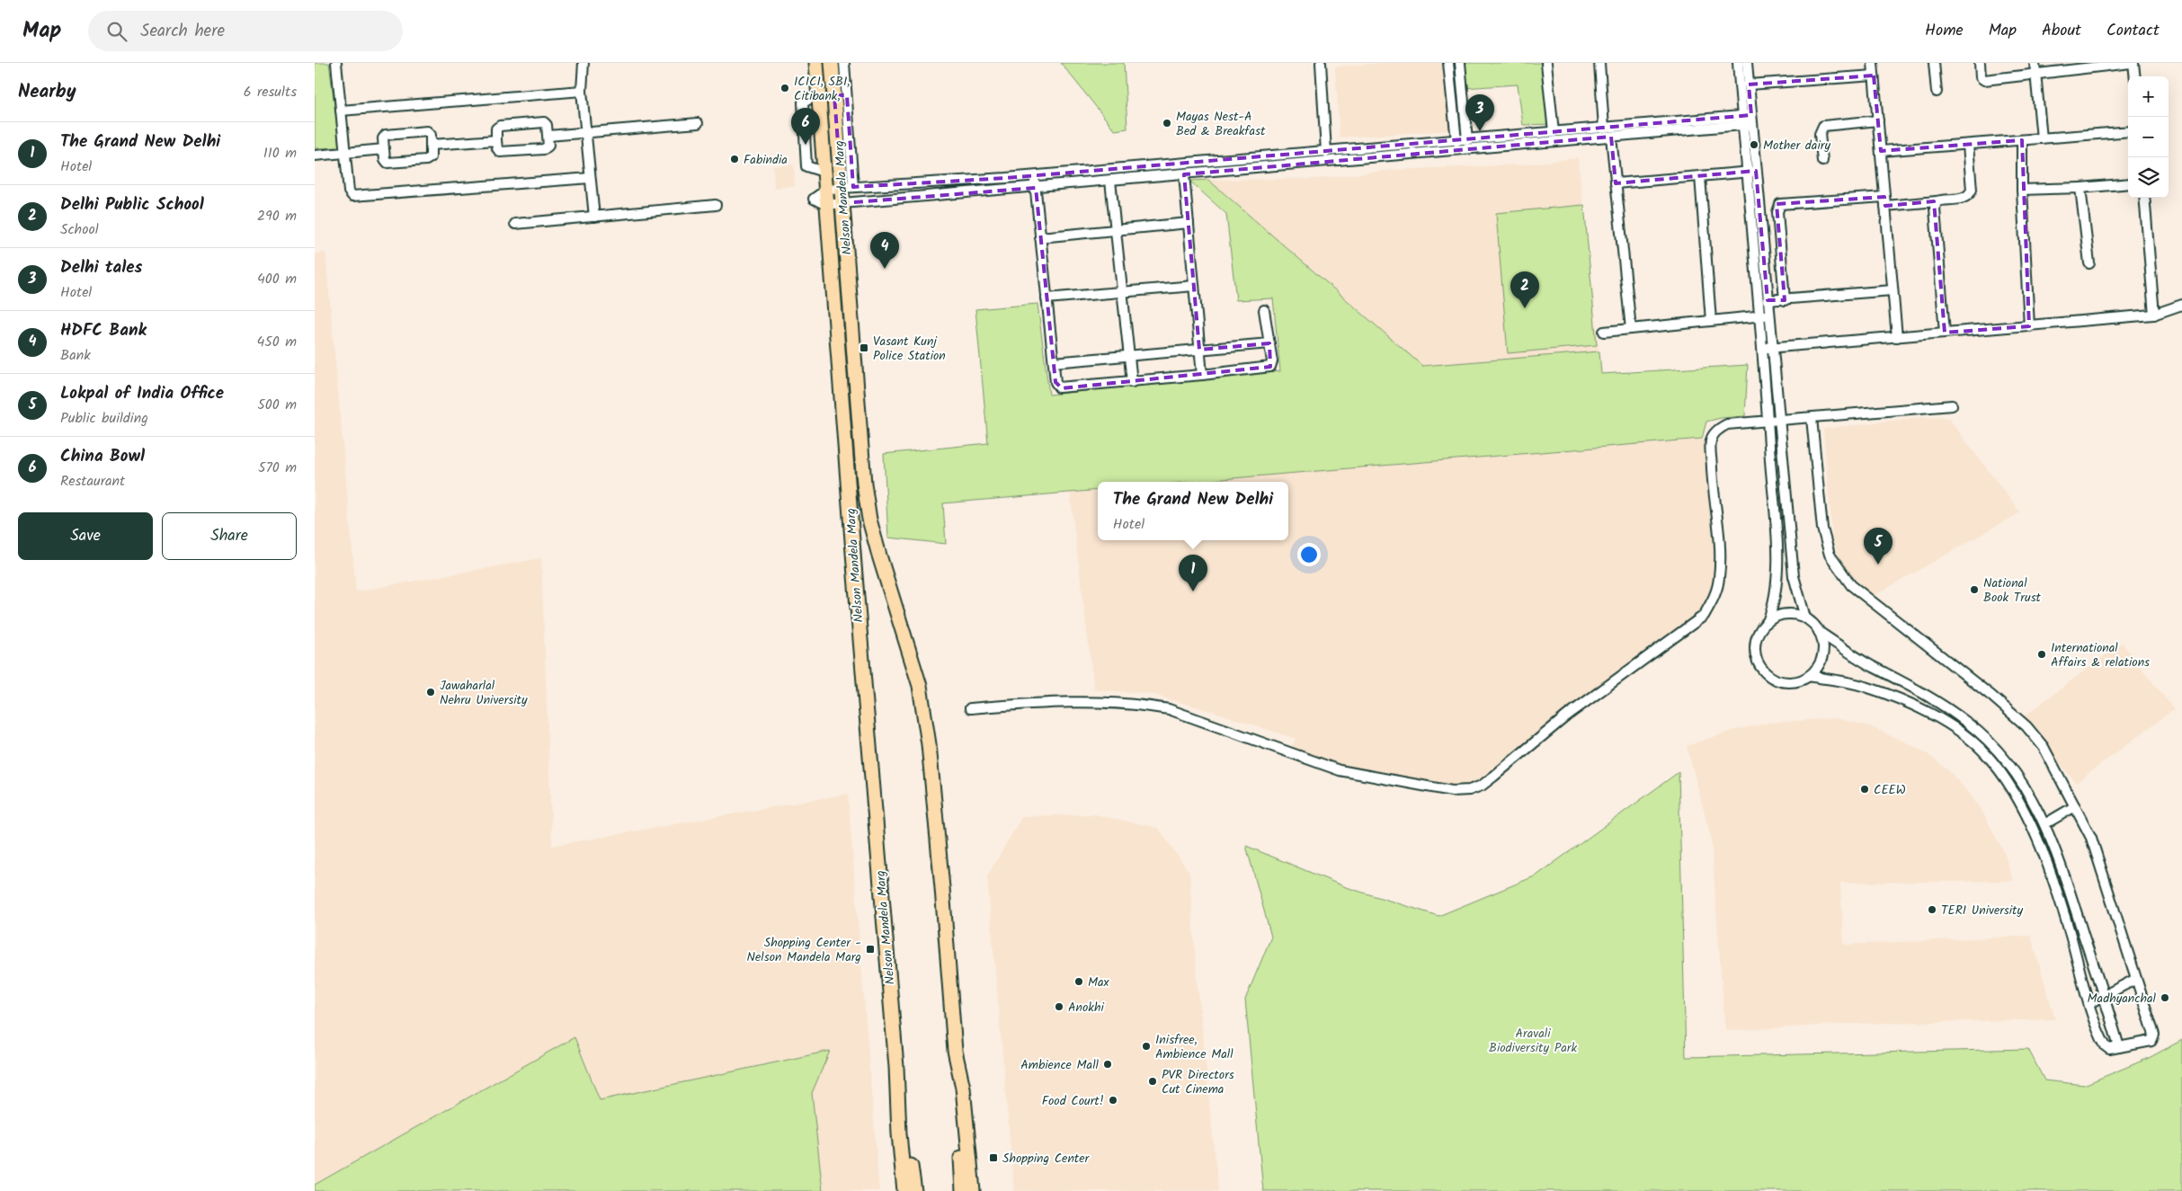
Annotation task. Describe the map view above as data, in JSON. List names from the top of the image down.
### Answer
{
  "streets": {
    "main road": ["Nelson Mandela Marg"]
  },
  "parks": ["Aravali Biodiversity Park"],
  "places": {
    "other": [
      "ICICI, SBI, Citibank,",
      "Mayas Nest-A Bed & Breakfast",
      "Mother dairy",
      "Fabindia",
      "National Book Trust",
      "International Affairs & relations",
      "Jawaharlal Nehru University",
      "CEEW",
      "TERI University",
      "Max",
      "Madhyanchal",
      "Anokhi",
      "Inisfree, Ambience Mall",
      "Ambience Mall",
      "PVR Directors Cut Cinema",
      "Food Court!"
    ],
    "transit": ["Vasant Kunj Police Station", "Shopping Center - Nelson Mandela Marg", "Shopping Center"]
  },
  "page": {
    "header": "Map",
    "search": "Search here",
    "nav": [
      "Home",
      "Map",
      "About",
      "Contact"
    ],
    "heading": ["Nearby", "6 results"],
    "map_buttons": ["+", "−"],
    "pins": [
      "3",
      "6",
      "4",
      "2",
      "5",
      "1"
    ],
    "list": [
      {
        "mark": "1",
        "name": "The Grand New Delhi",
        "note": "Hotel",
        "value": "110 m"
      },
      {
        "mark": "2",
        "name": "Delhi Public School",
        "note": "School",
        "value": "290 m"
      },
      {
        "mark": "3",
        "name": "Delhi tales",
        "note": "Hotel",
        "value": "400 m"
      },
      {
        "mark": "4",
        "name": "HDFC Bank",
        "note": "Bank",
        "value": "450 m"
      },
      {
        "mark": "5",
        "name": "Lokpal of India Office",
        "note": "Public building",
        "value": "500 m"
      },
      {
        "mark": "6",
        "name": "China Bowl",
        "note": "Restaurant",
        "value": "570 m"
      }
    ],
    "popup": ["The Grand New Delhi", "Hotel"],
    "buttons": ["Save", "Share"]
  }
}
